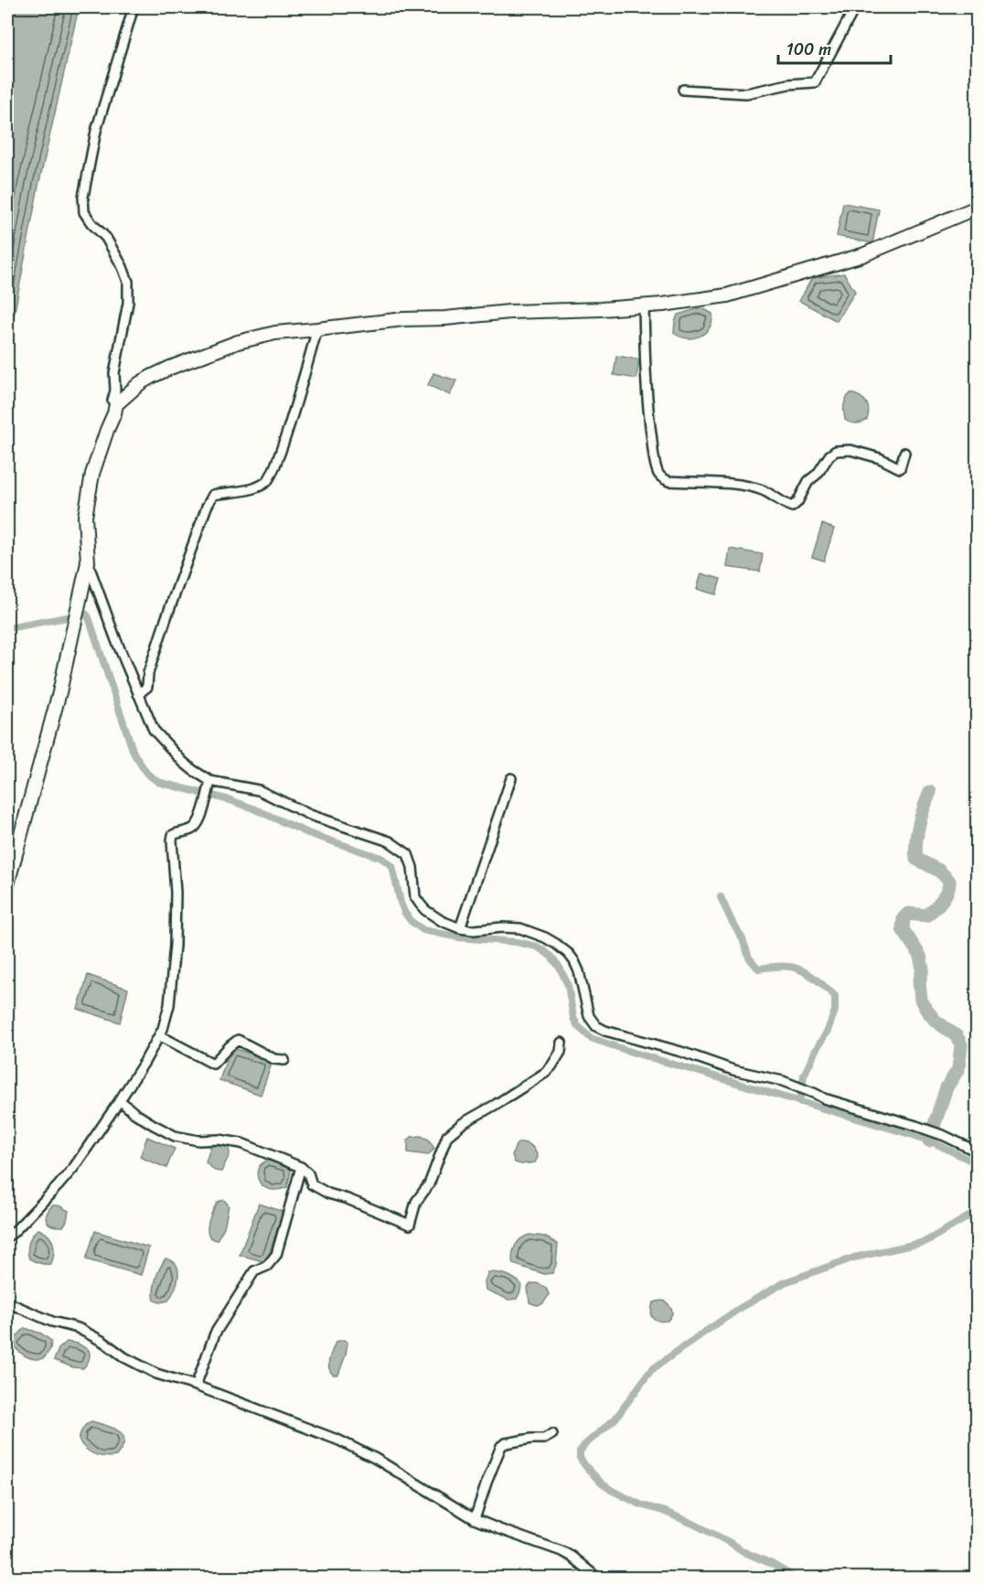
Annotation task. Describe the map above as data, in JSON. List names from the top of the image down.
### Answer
{
  "scale_bar": "100 m"
}
